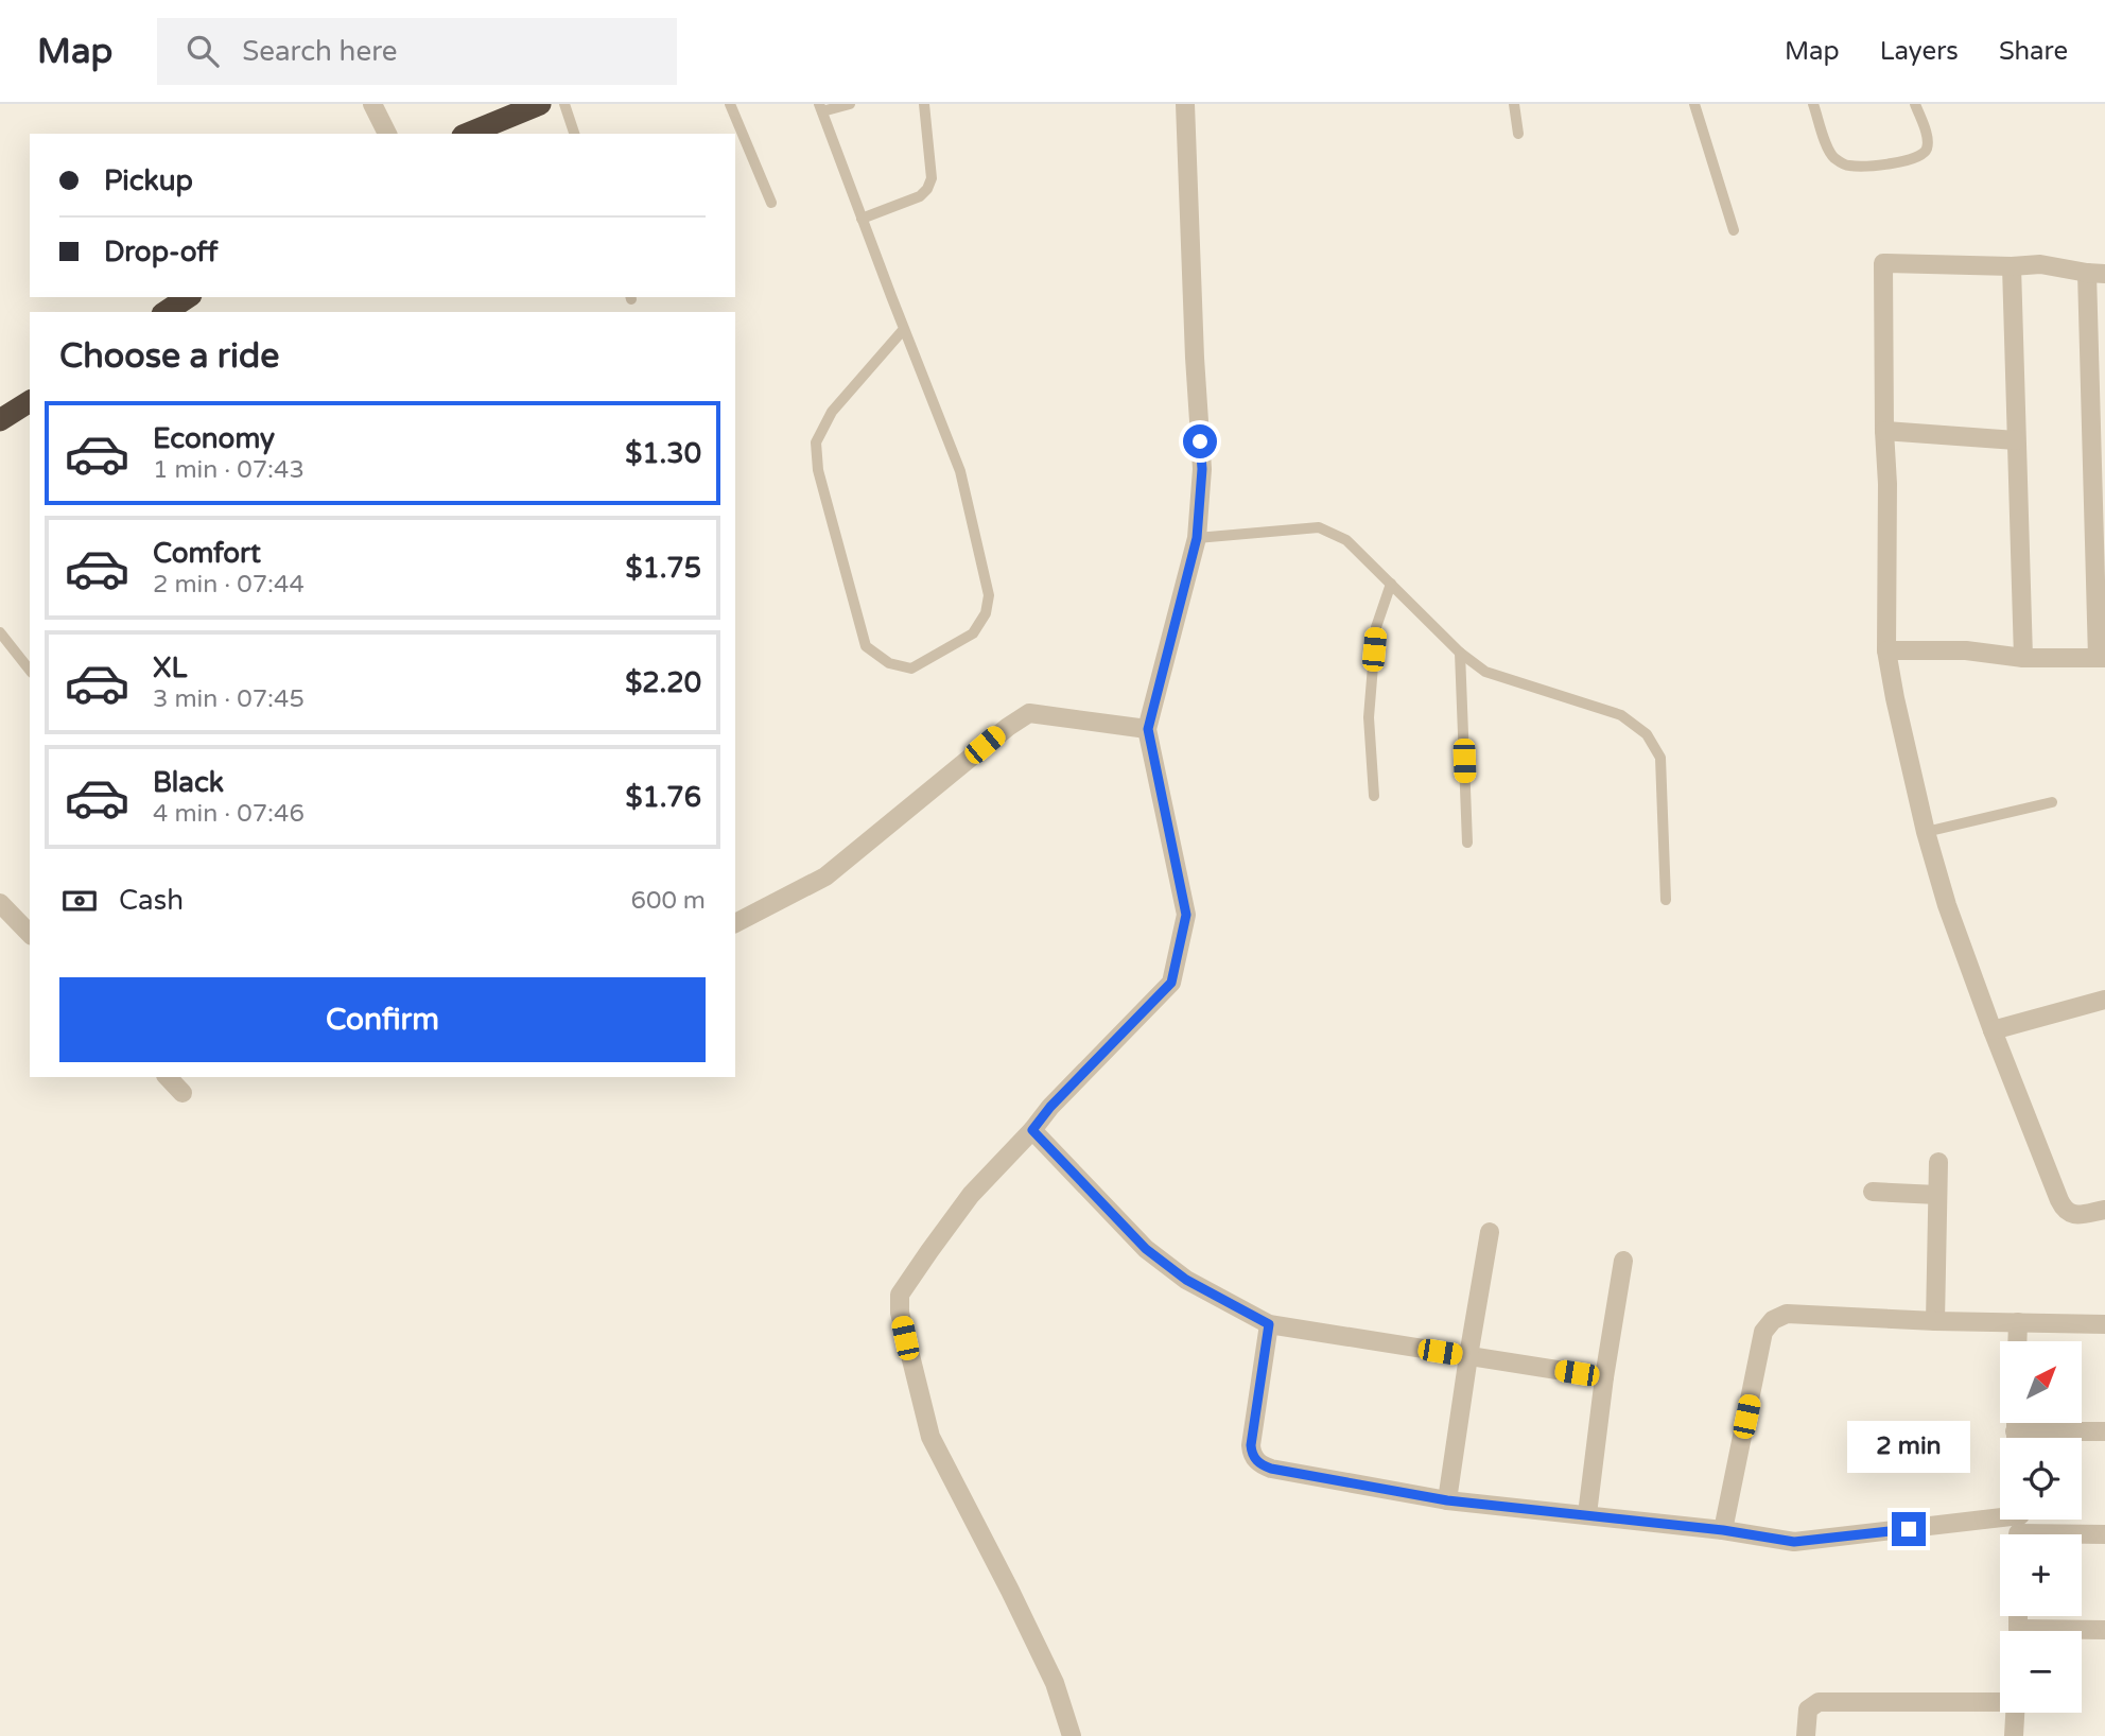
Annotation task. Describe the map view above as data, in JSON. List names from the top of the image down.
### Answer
{
  "north": "top right",
  "page": {
    "header": "Map",
    "search": "Search here",
    "nav": ["Map", "Layers", "Share"],
    "banner": ["Pickup", "Drop-off"],
    "heading": "Choose a ride",
    "list": [
      {
        "name": "Economy",
        "note": "1 min · 07:43",
        "value": "$1.30"
      },
      {
        "name": "Comfort",
        "note": "2 min · 07:44",
        "value": "$1.75"
      },
      {
        "name": "XL",
        "note": "3 min · 07:45",
        "value": "$2.20"
      },
      {
        "name": "Black",
        "note": "4 min · 07:46",
        "value": "$1.76"
      }
    ],
    "pay": ["Cash", "600 m"],
    "buttons": "Confirm",
    "map_buttons": ["+", "−"],
    "bubble": "2 min"
  }
}
